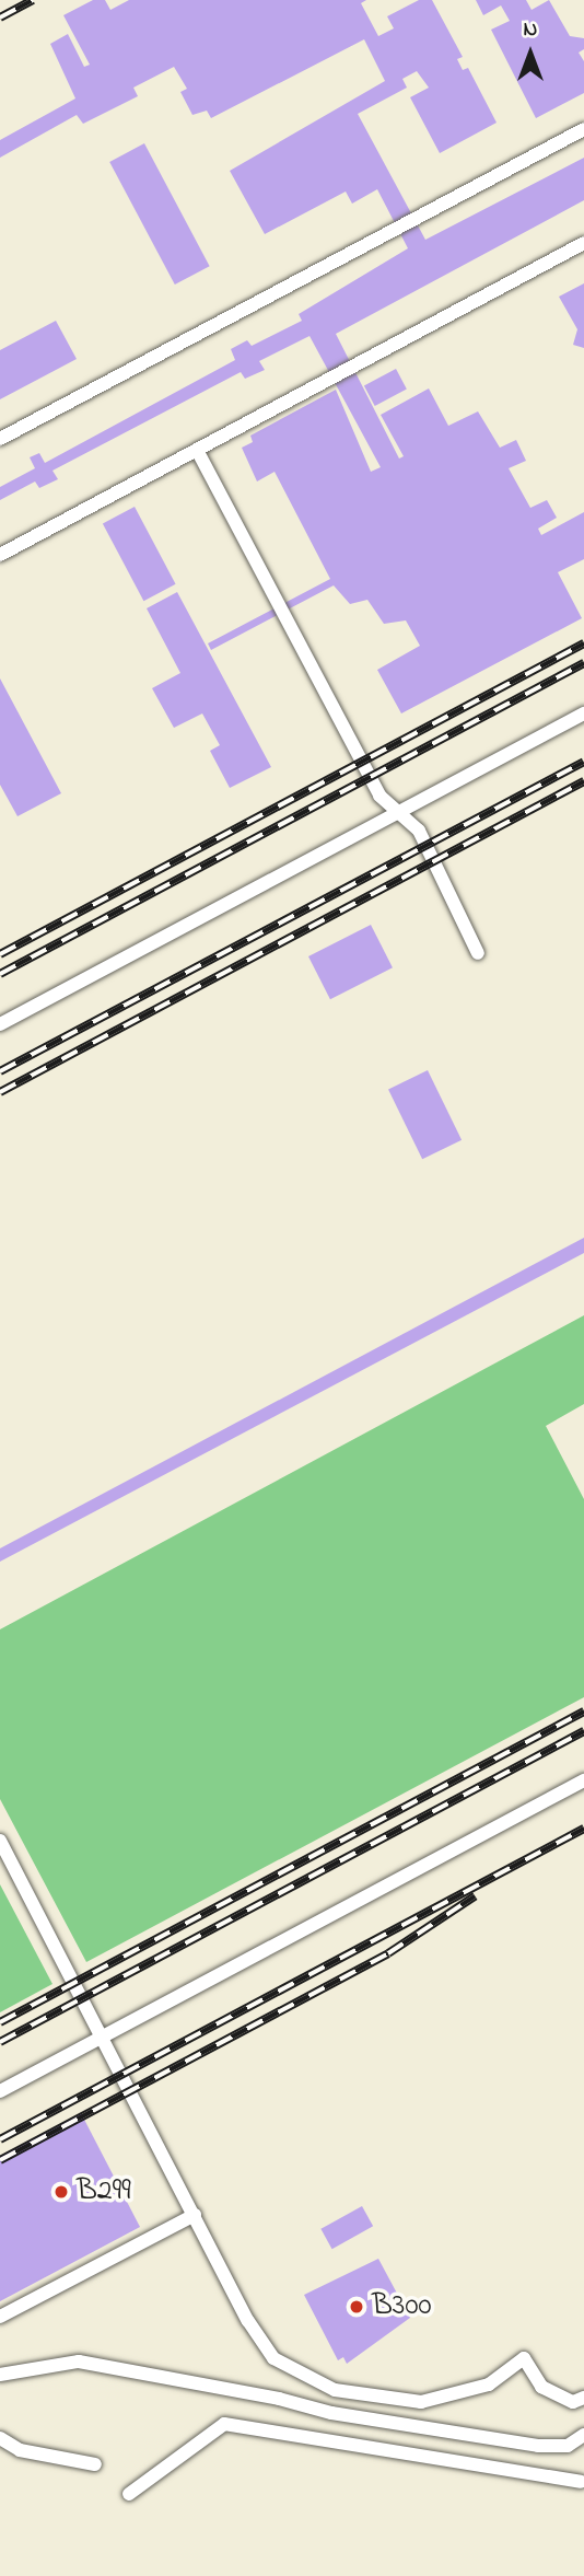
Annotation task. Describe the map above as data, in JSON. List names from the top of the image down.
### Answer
{
  "places": ["B299", "B300"],
  "north": "top"
}
